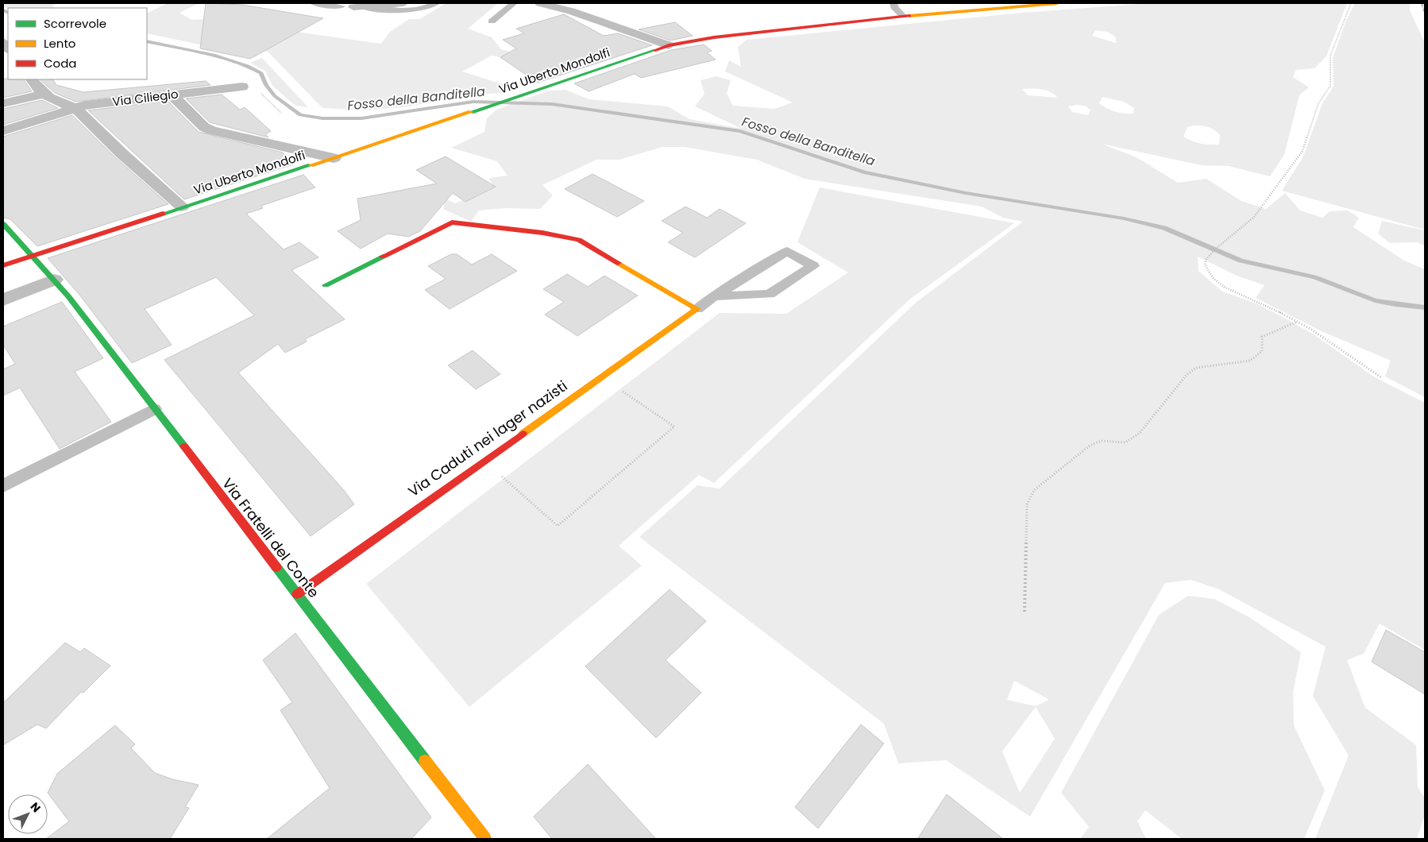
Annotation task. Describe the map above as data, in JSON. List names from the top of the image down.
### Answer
{
  "streets": {
    "street": [
      "Via Uberto Mondolfi",
      "Via Ciliegio",
      "Via Caduti nei lager nazisti",
      "Via Fratelli del Conte"
    ]
  },
  "crossings": [
    ["Via Uberto Mondolfi", "Via Fratelli del Conte"],
    ["Via Caduti nei lager nazisti", "Via Fratelli del Conte"]
  ],
  "water": ["Fosso della Banditella"],
  "legend": ["Scorrevole", "Lento", "Coda"],
  "north": "top right"
}
